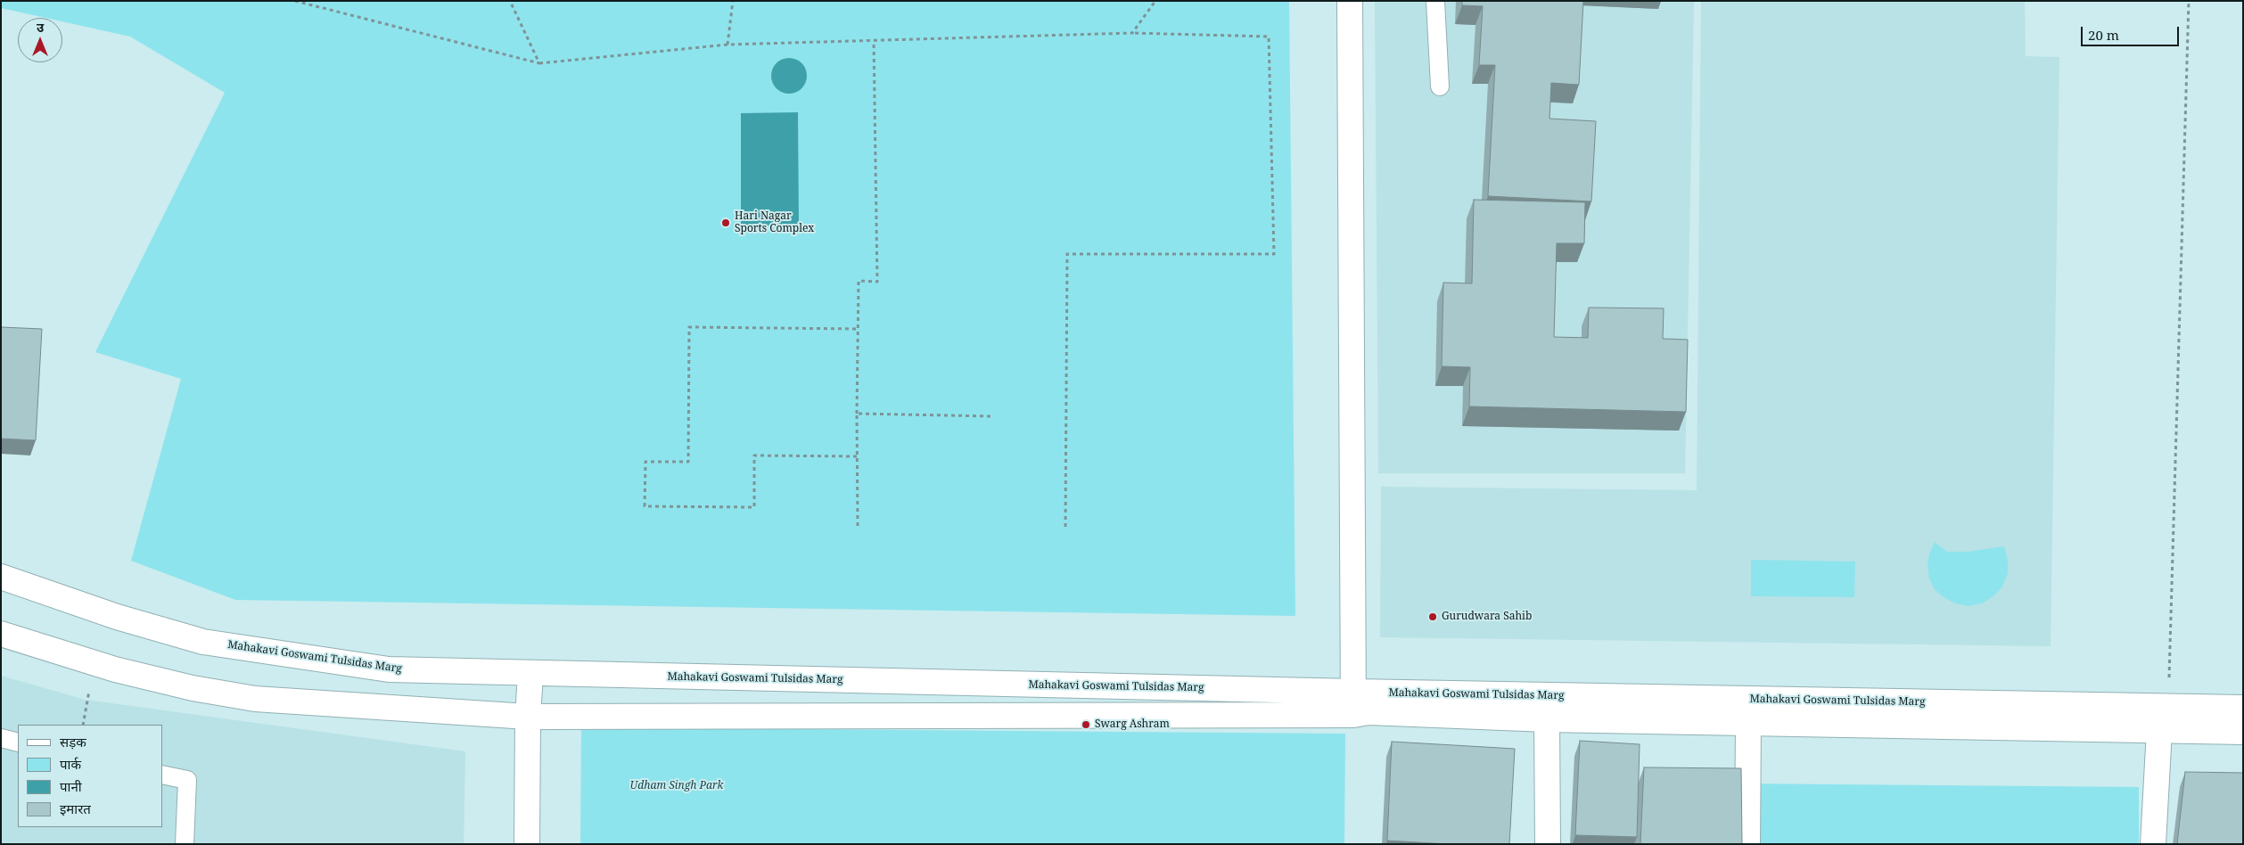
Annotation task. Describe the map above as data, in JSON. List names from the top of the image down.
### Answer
{
  "streets": {
    "street": ["Mahakavi Goswami Tulsidas Marg"]
  },
  "parks": ["Udham Singh Park"],
  "places": ["Hari Nagar Sports Complex", "Gurudwara Sahib", "Swarg Ashram"],
  "legend": [
    "सड़क",
    "पार्क",
    "पानी",
    "इमारत"
  ],
  "scale_bar": "20 m",
  "north": "top"
}
